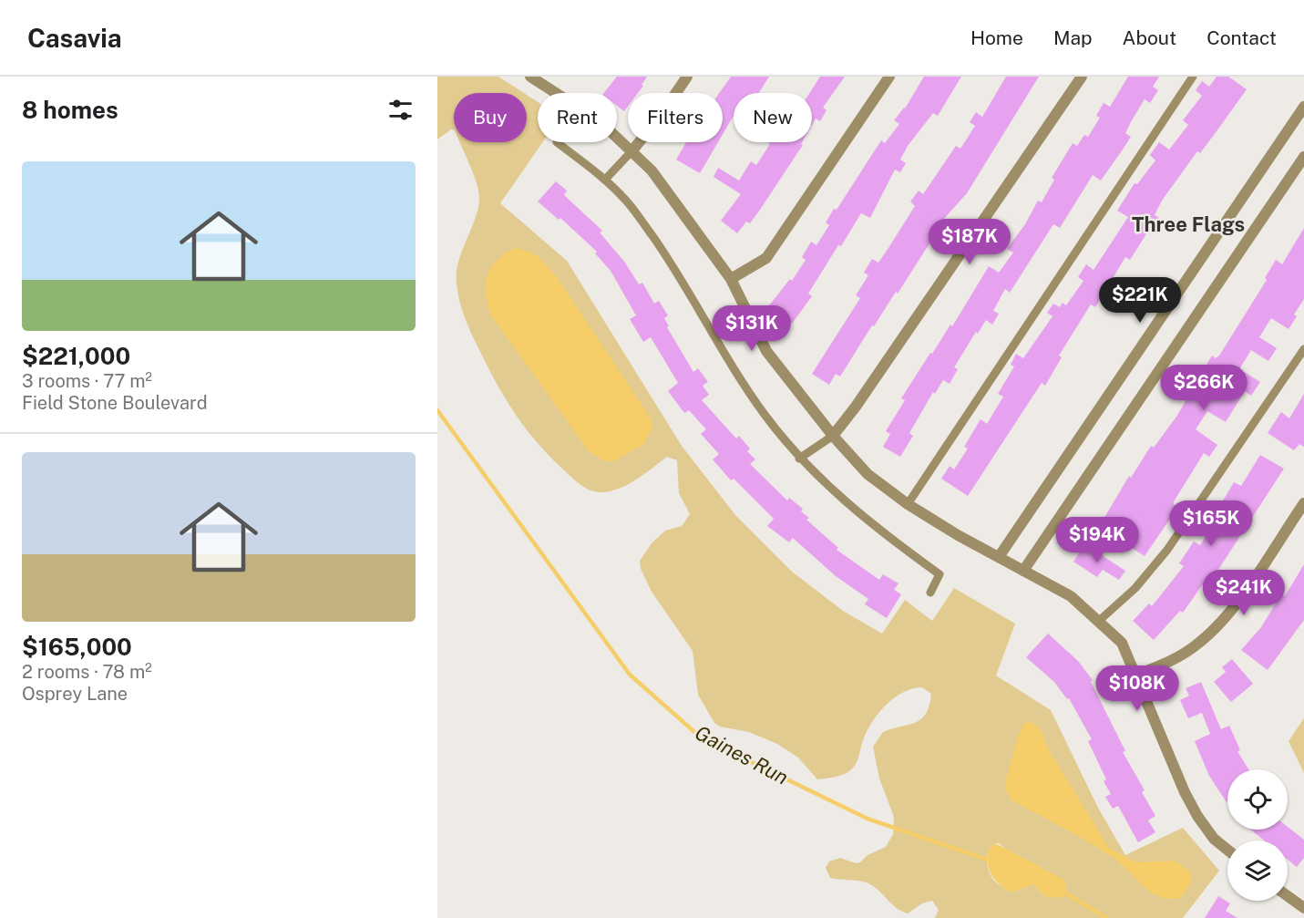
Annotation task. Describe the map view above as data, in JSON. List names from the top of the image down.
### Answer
{
  "districts": ["Three Flags"],
  "water": ["Gaines Run"],
  "page": {
    "header": "Casavia",
    "nav": [
      "Home",
      "Map",
      "About",
      "Contact"
    ],
    "heading": "8 homes",
    "chip": [
      "Buy",
      "Rent",
      "Filters",
      "New"
    ],
    "list": [
      {
        "name": "$221,000",
        "note": "3 rooms · 77 m² · Field Stone Boulevard"
      },
      {
        "name": "$165,000",
        "note": "2 rooms · 78 m² · Osprey Lane"
      }
    ],
    "price": [
      "$187K",
      "$221K",
      "$131K",
      "$266K",
      "$165K",
      "$194K",
      "$241K",
      "$108K"
    ]
  }
}
